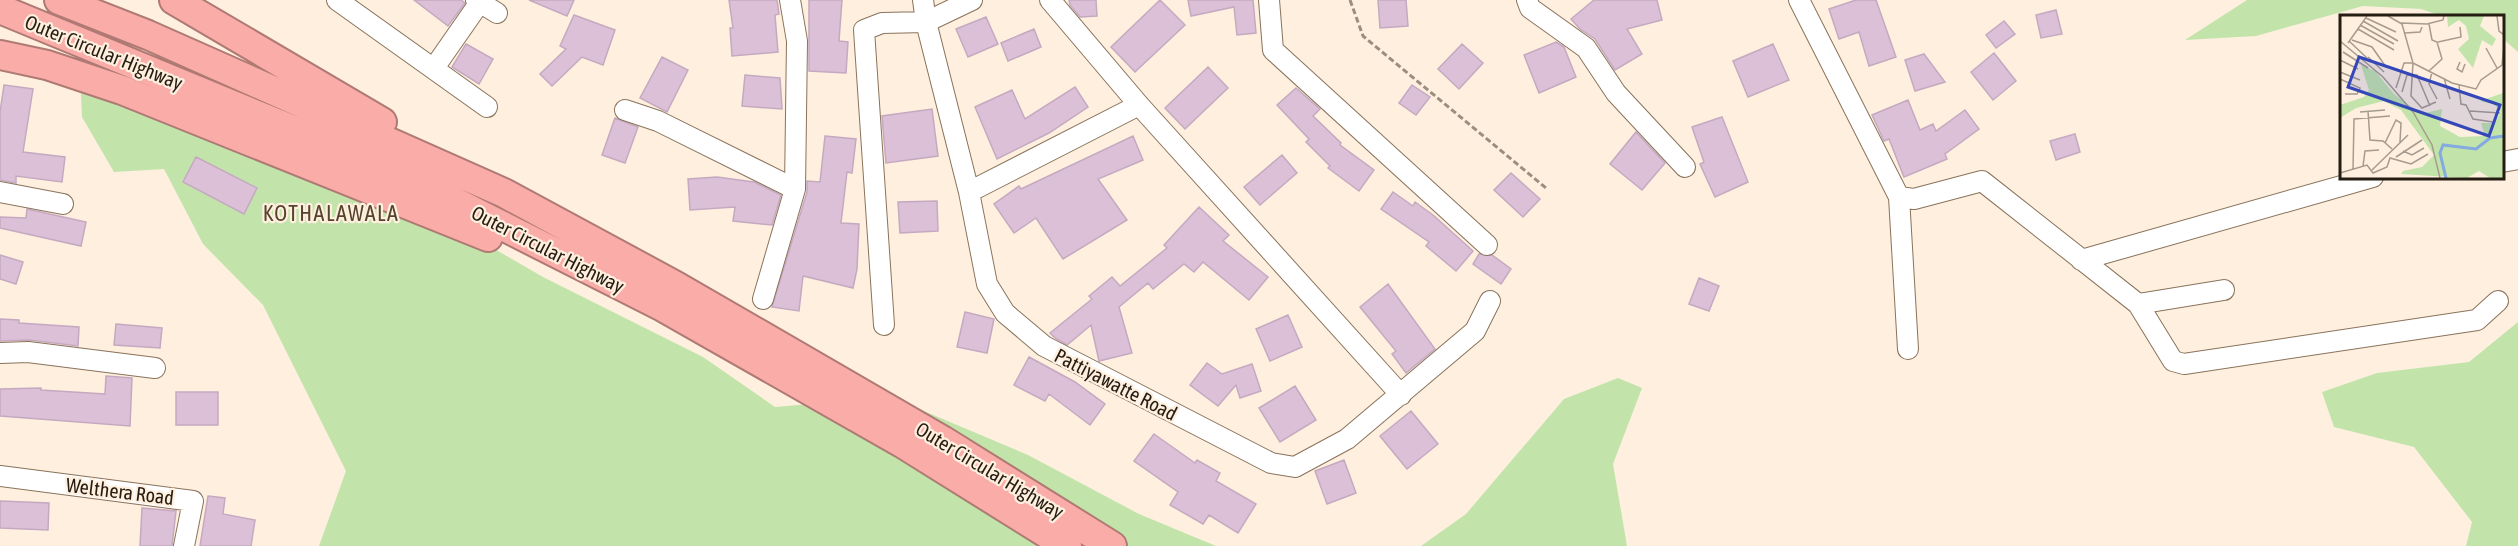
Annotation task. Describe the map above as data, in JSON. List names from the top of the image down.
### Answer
{
  "streets": {
    "highway": ["Outer Circular Highway"],
    "street": ["Pattiyawatte Road", "Welthera Road"]
  },
  "districts": ["KOTHALAWALA"]
}
